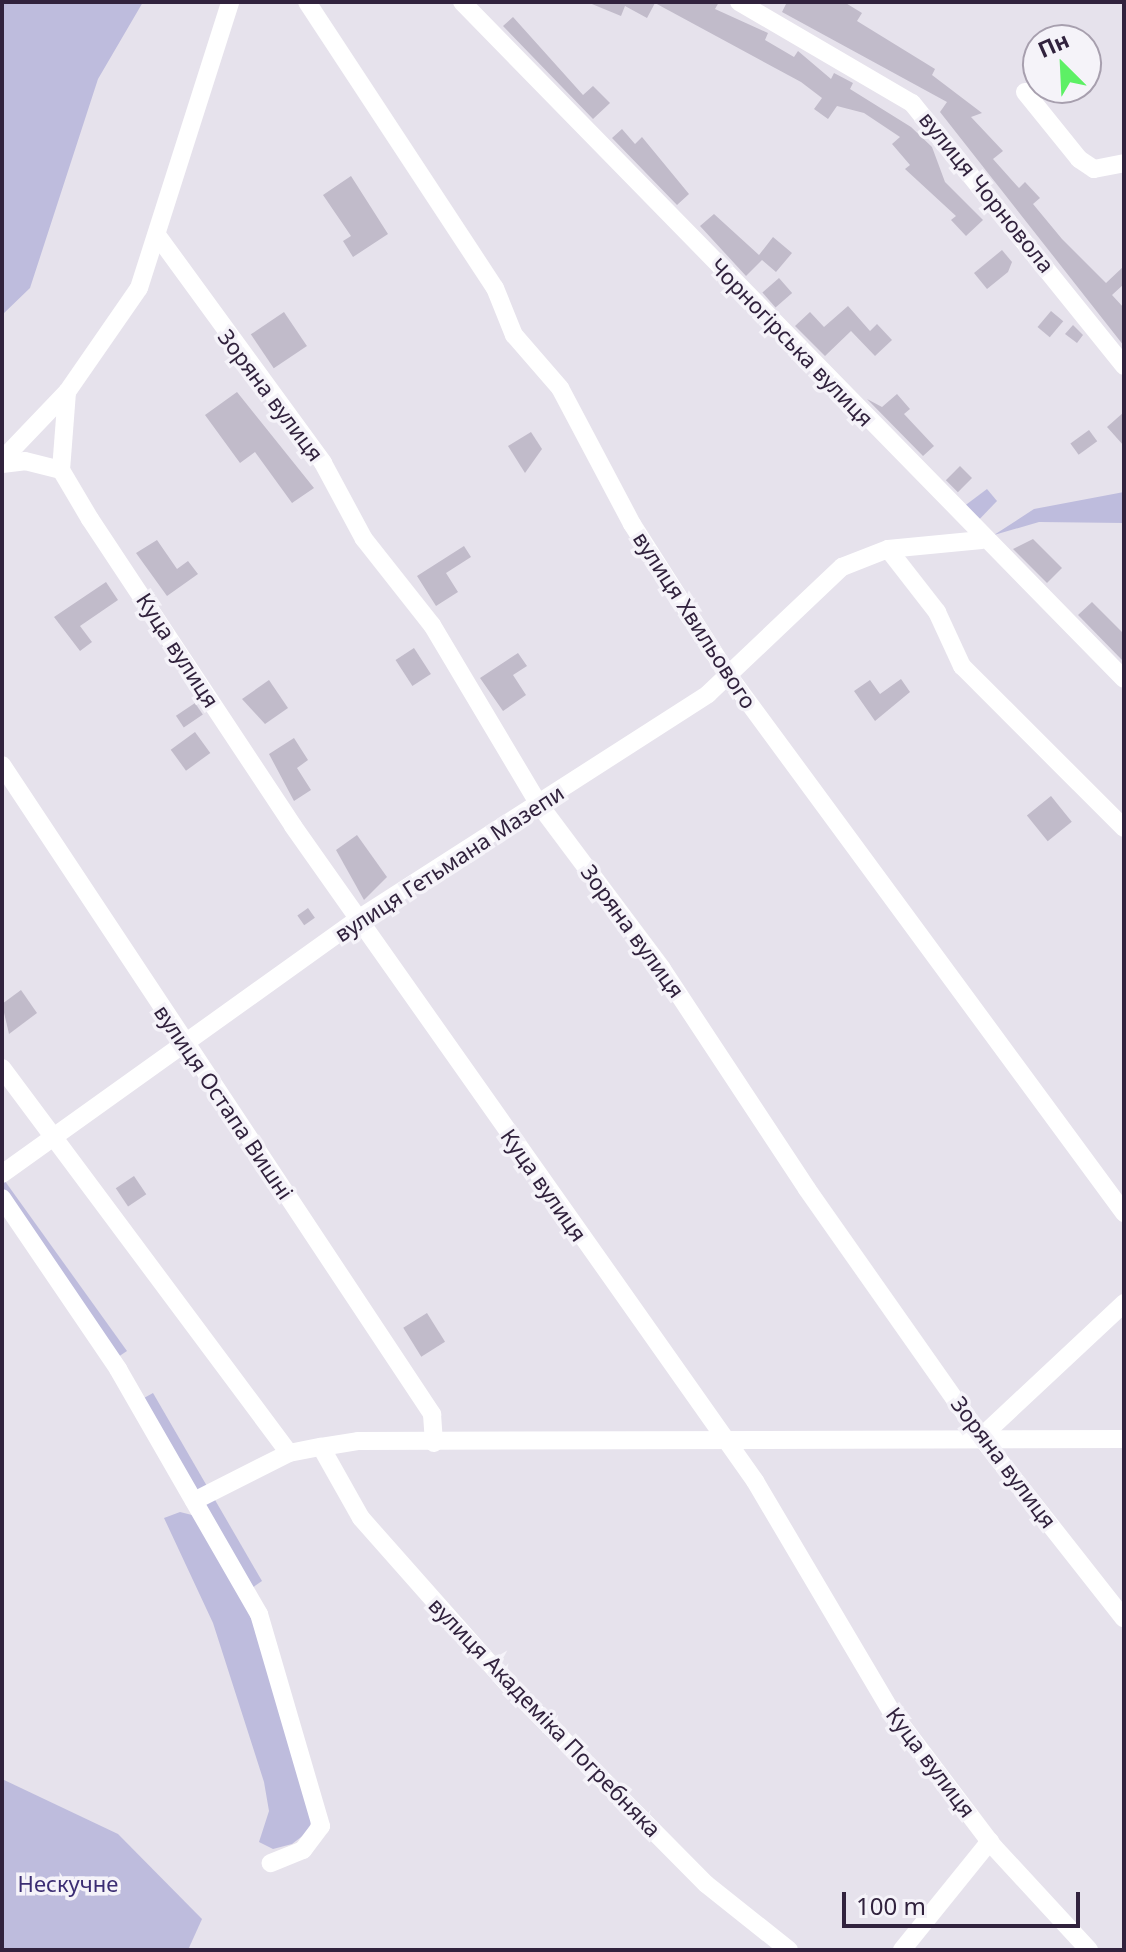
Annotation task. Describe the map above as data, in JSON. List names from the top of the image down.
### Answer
{
  "streets": {
    "street": [
      "вулиця Чорновола",
      "Чорногірська вулиця",
      "Зоряна вулиця",
      "вулиця Хвильового",
      "Куца вулиця",
      "вулиця Гетьмана Мазепи",
      "вулиця Остапа Вишні",
      "вулиця Академіка Погребняка"
    ]
  },
  "crossings": [
    ["Чорногірська вулиця", "вулиця Гетьмана Мазепи"],
    ["Зоряна вулиця", "вулиця Гетьмана Мазепи"],
    ["вулиця Хвильового", "вулиця Гетьмана Мазепи"],
    ["Куца вулиця", "вулиця Гетьмана Мазепи"],
    ["вулиця Гетьмана Мазепи", "вулиця Остапа Вишні"]
  ],
  "parks": ["Нескучне"],
  "scale_bar": "100 m",
  "north": "top left"
}
